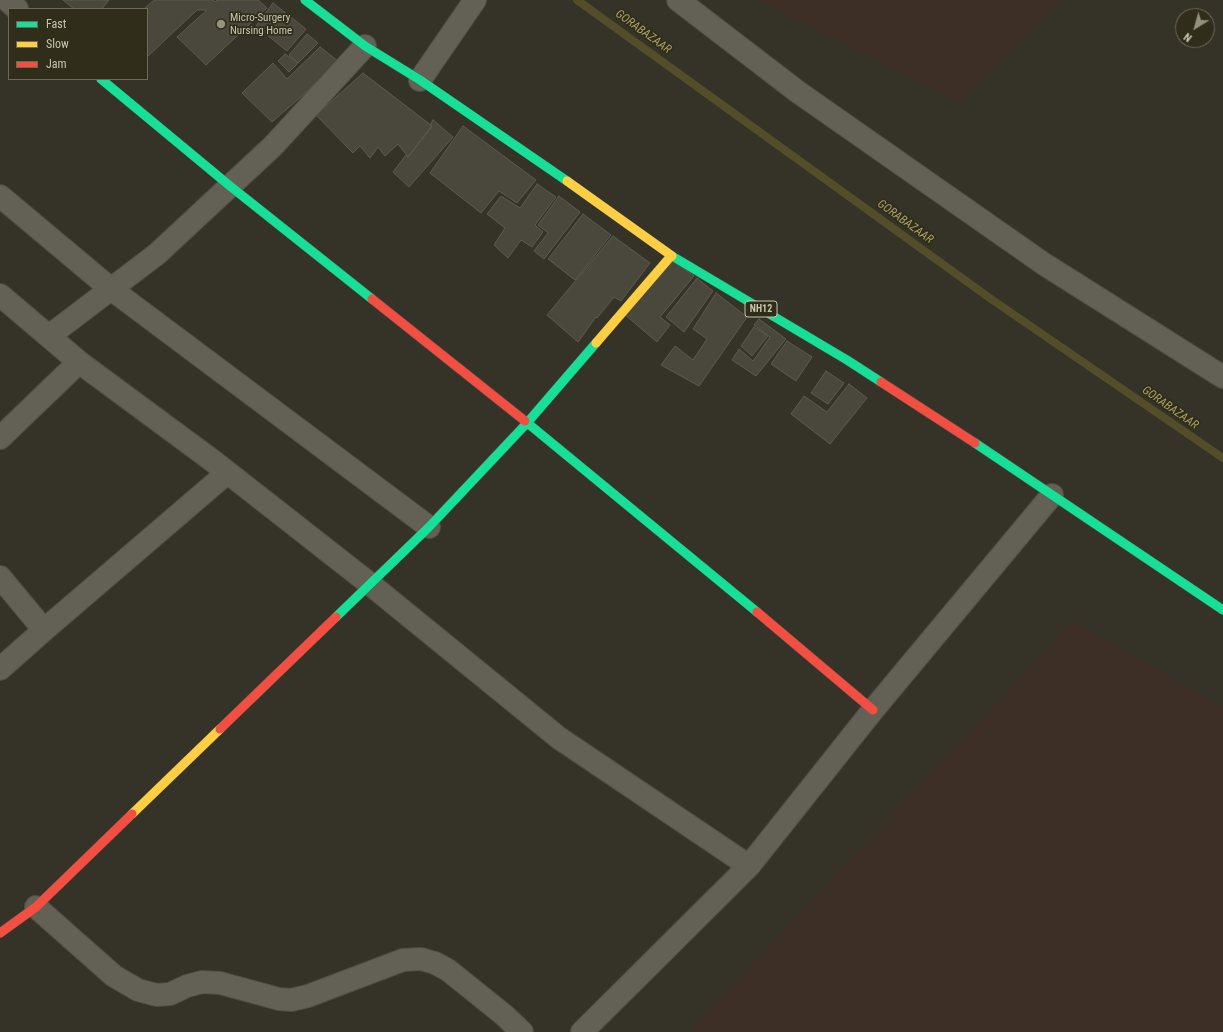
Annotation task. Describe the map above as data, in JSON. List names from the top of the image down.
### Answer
{
  "streets": {
    "street": ["NH12"]
  },
  "water": ["GORABAZAAR"],
  "places": ["Micro-Surgery Nursing Home"],
  "legend": ["Fast", "Slow", "Jam"],
  "north": "bottom left"
}
